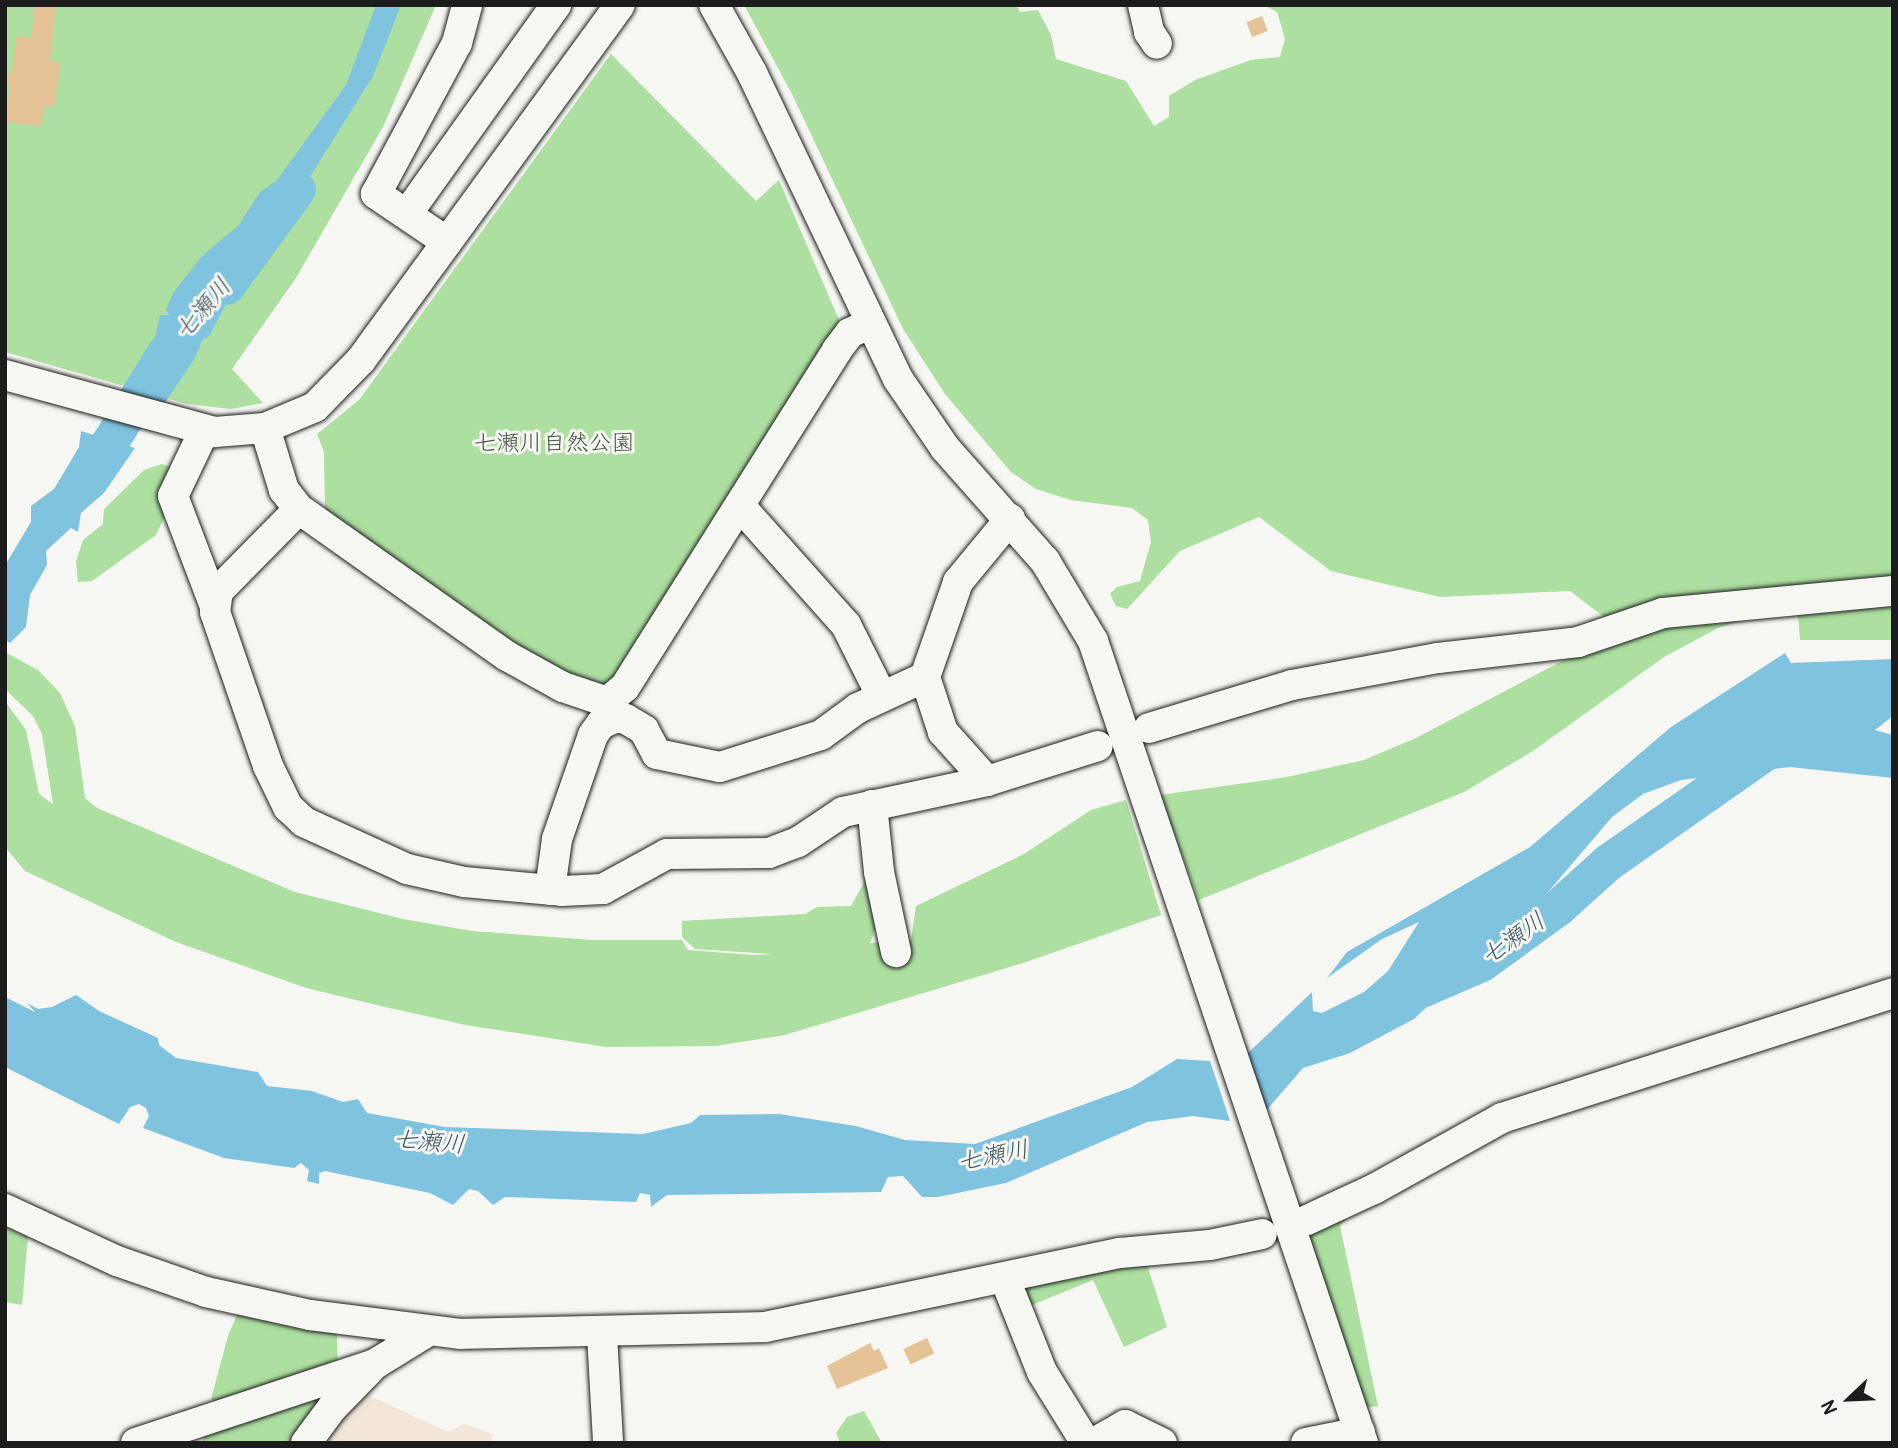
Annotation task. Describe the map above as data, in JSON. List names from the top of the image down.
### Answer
{
  "water": ["七瀬川"],
  "parks": ["七瀬川自然公園"],
  "north": "bottom left"
}
